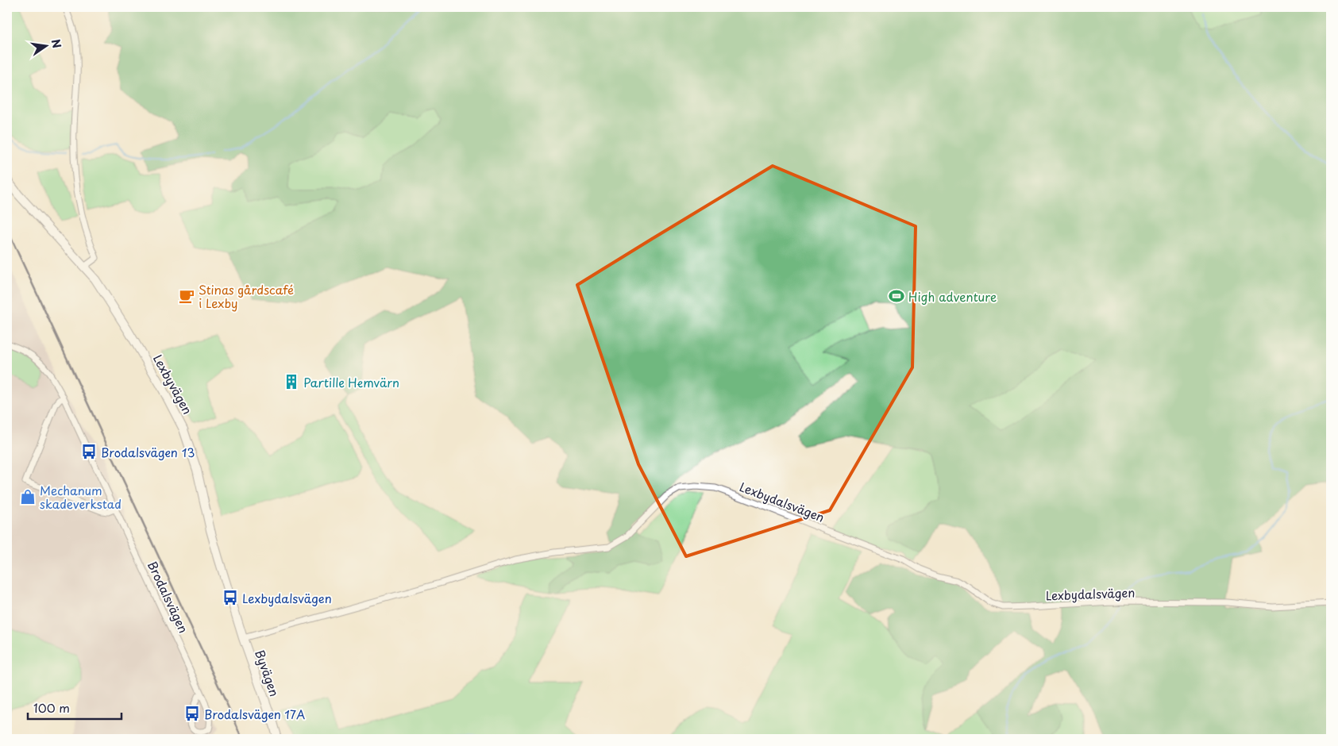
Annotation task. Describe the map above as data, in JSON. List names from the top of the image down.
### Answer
{
  "streets": {
    "street": [
      "Lexbyvägen",
      "Lexbydalsvägen",
      "Brodalsvägen",
      "Byvägen"
    ]
  },
  "crossings": [
    ["Lexbyvägen", "Lexbydalsvägen"],
    ["Lexbyvägen", "Byvägen"],
    ["Lexbydalsvägen", "Byvägen"]
  ],
  "places": {
    "cafe": ["Stinas gårdscafé i Lexby"],
    "sports": ["High adventure"],
    "building": ["Partille Hemvärn"],
    "bus stop": ["Brodalsvägen 13", "Lexbydalsvägen", "Brodalsvägen 17A"],
    "shop": ["Mechanum skadeverkstad"]
  },
  "scale_bar": "100 m",
  "north": "right"
}
